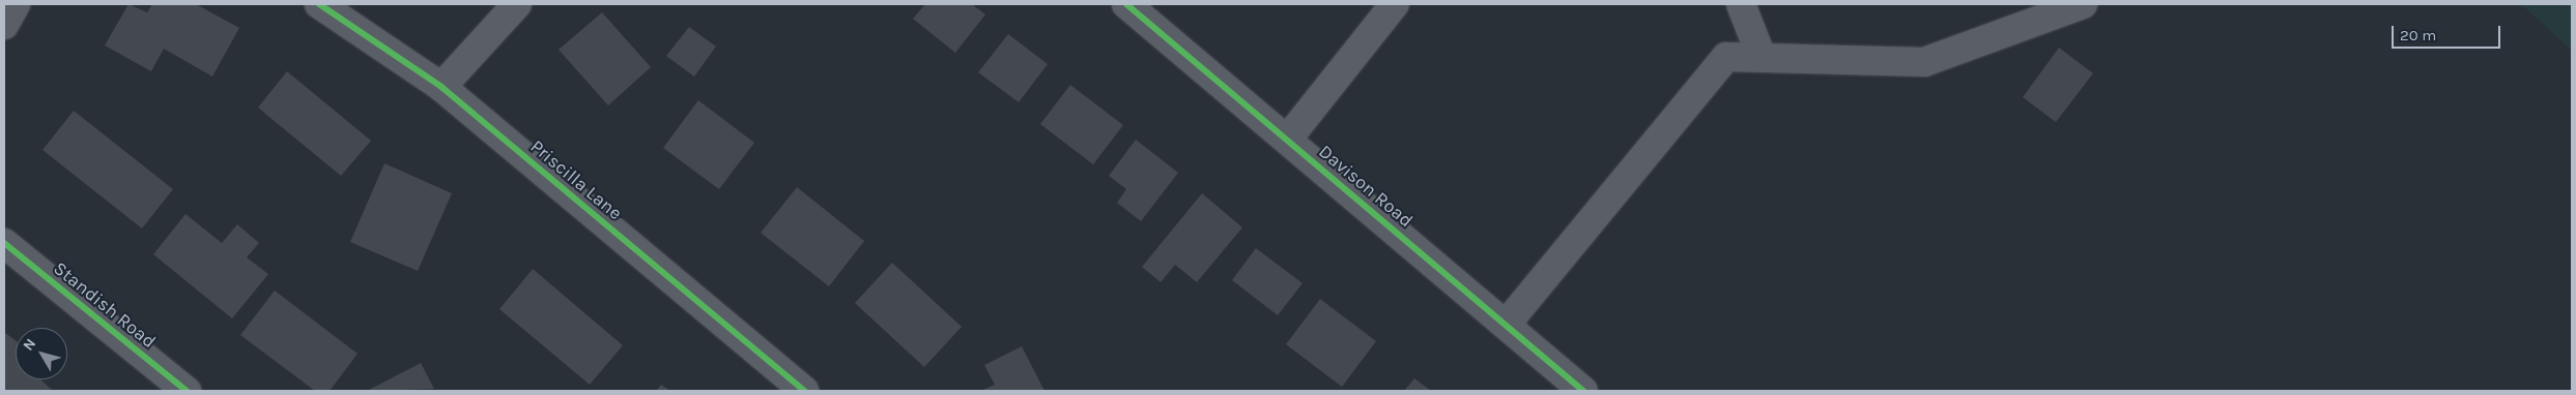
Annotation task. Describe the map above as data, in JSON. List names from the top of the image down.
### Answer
{
  "streets": {
    "street": ["Priscilla Lane", "Davison Road", "Standish Road"]
  },
  "scale_bar": "20 m",
  "north": "top left"
}
